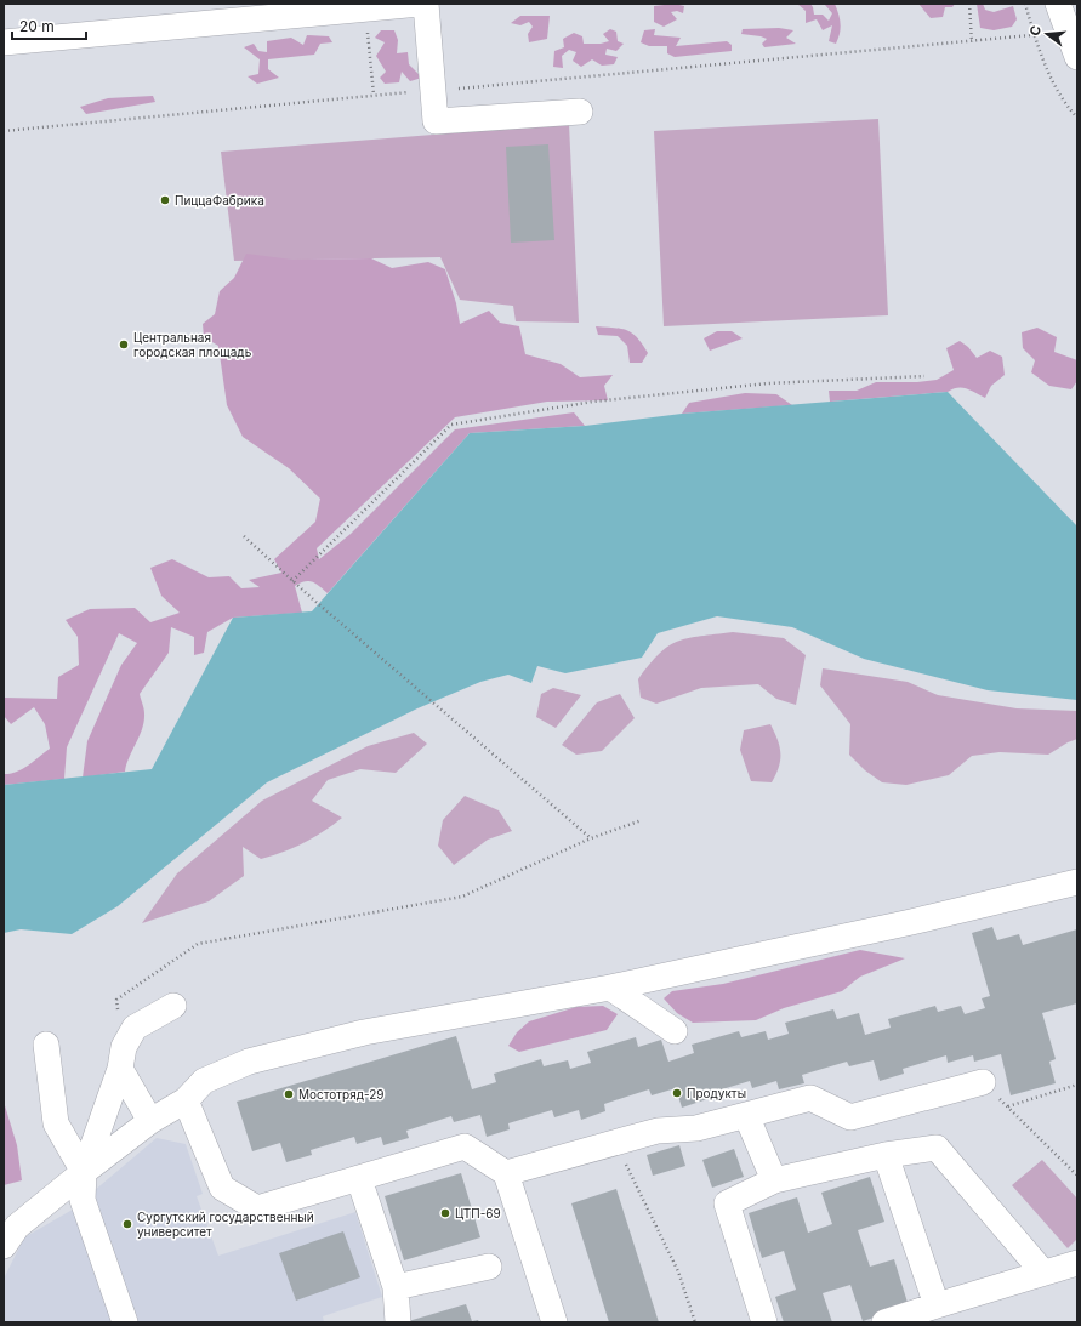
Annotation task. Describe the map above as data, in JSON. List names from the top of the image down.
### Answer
{
  "places": [
    "ПиццаФабрика",
    "Центральная городская площадь",
    "Продукты",
    "Мостотряд-29",
    "ЦТП-69",
    "Сургутский государственный университет"
  ],
  "scale_bar": "20 m",
  "north": "left"
}
